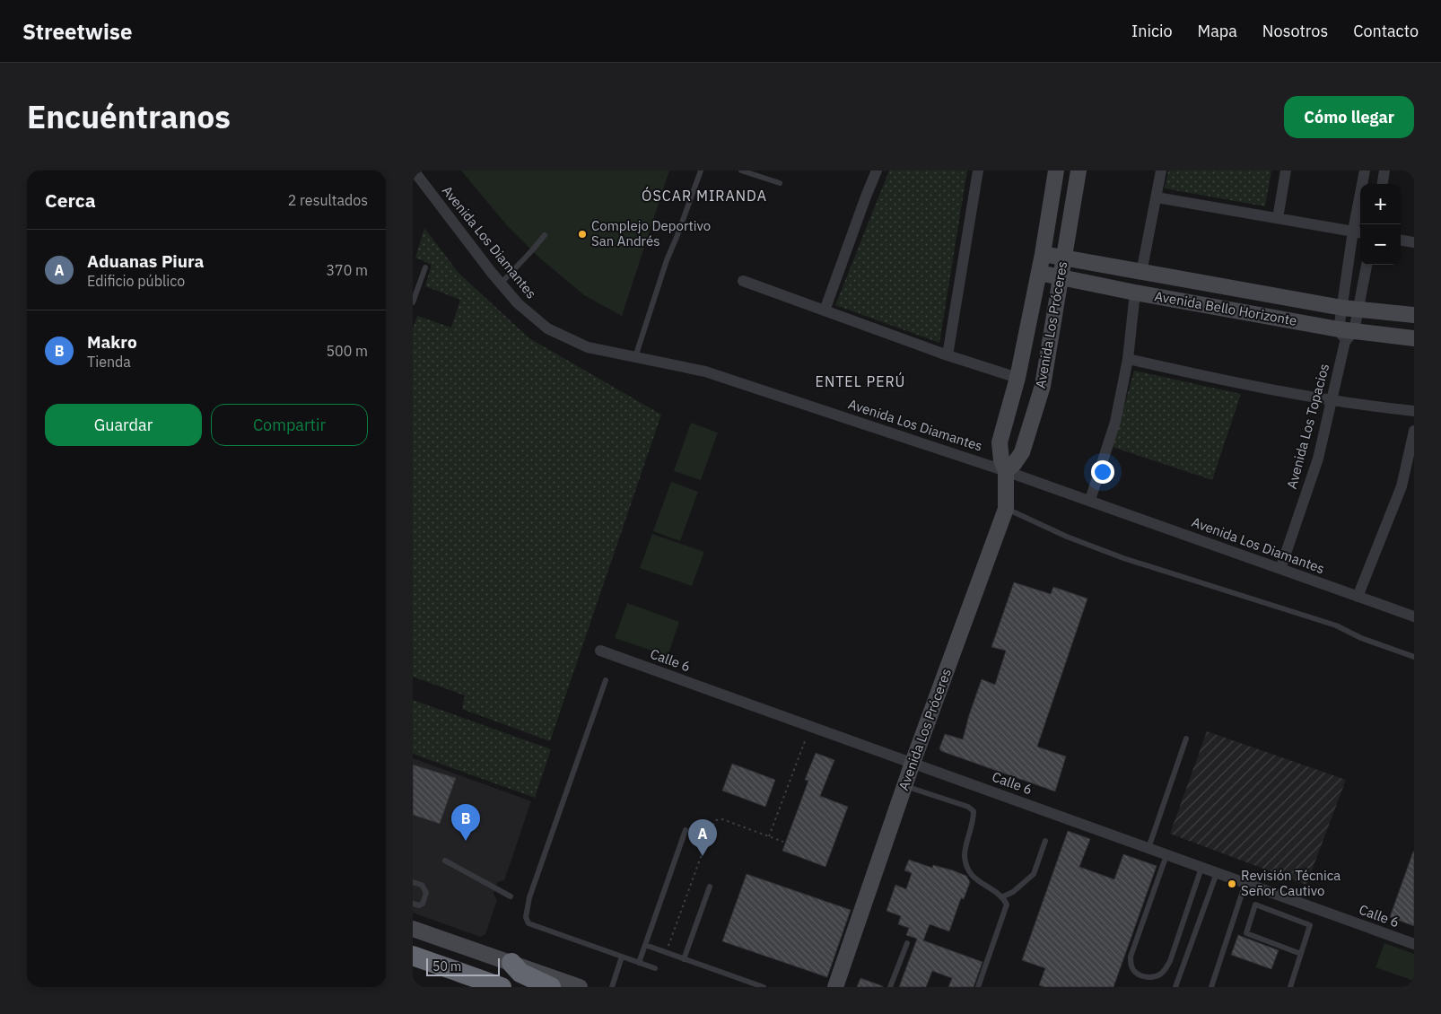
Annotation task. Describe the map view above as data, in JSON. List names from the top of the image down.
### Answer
{
  "streets": {
    "street": [
      "Avenida Los Diamantes",
      "Avenida Bello Horizonte",
      "Avenida Los Próceres",
      "Avenida Los Topacios",
      "Calle 6"
    ]
  },
  "crossings": [
    ["Avenida Los Diamantes", "Avenida Los Próceres"],
    ["Avenida Los Diamantes", "Avenida Los Topacios"],
    ["Avenida Bello Horizonte", "Avenida Los Próceres"],
    ["Avenida Bello Horizonte", "Avenida Los Topacios"],
    ["Avenida Los Próceres", "Calle 6"]
  ],
  "districts": ["ÓSCAR MIRANDA", "ENTEL PERÚ"],
  "places": ["Complejo Deportivo San Andrés", "Revisión Técnica Señor Cautivo"],
  "scale_bar": "50 m",
  "page": {
    "header": "Streetwise",
    "nav": [
      "Inicio",
      "Mapa",
      "Nosotros",
      "Contacto"
    ],
    "title": "Encuéntranos",
    "buttons": [
      "Cómo llegar",
      ["Guardar", "Compartir"]
    ],
    "heading": ["Cerca", "2 resultados"],
    "map_buttons": ["+", "−"],
    "list": [
      {
        "mark": "A",
        "name": "Aduanas Piura",
        "note": "Edificio público",
        "value": "370 m"
      },
      {
        "mark": "B",
        "name": "Makro",
        "note": "Tienda",
        "value": "500 m"
      }
    ],
    "pins": ["B", "A"],
    "scale": "50 m"
  }
}
